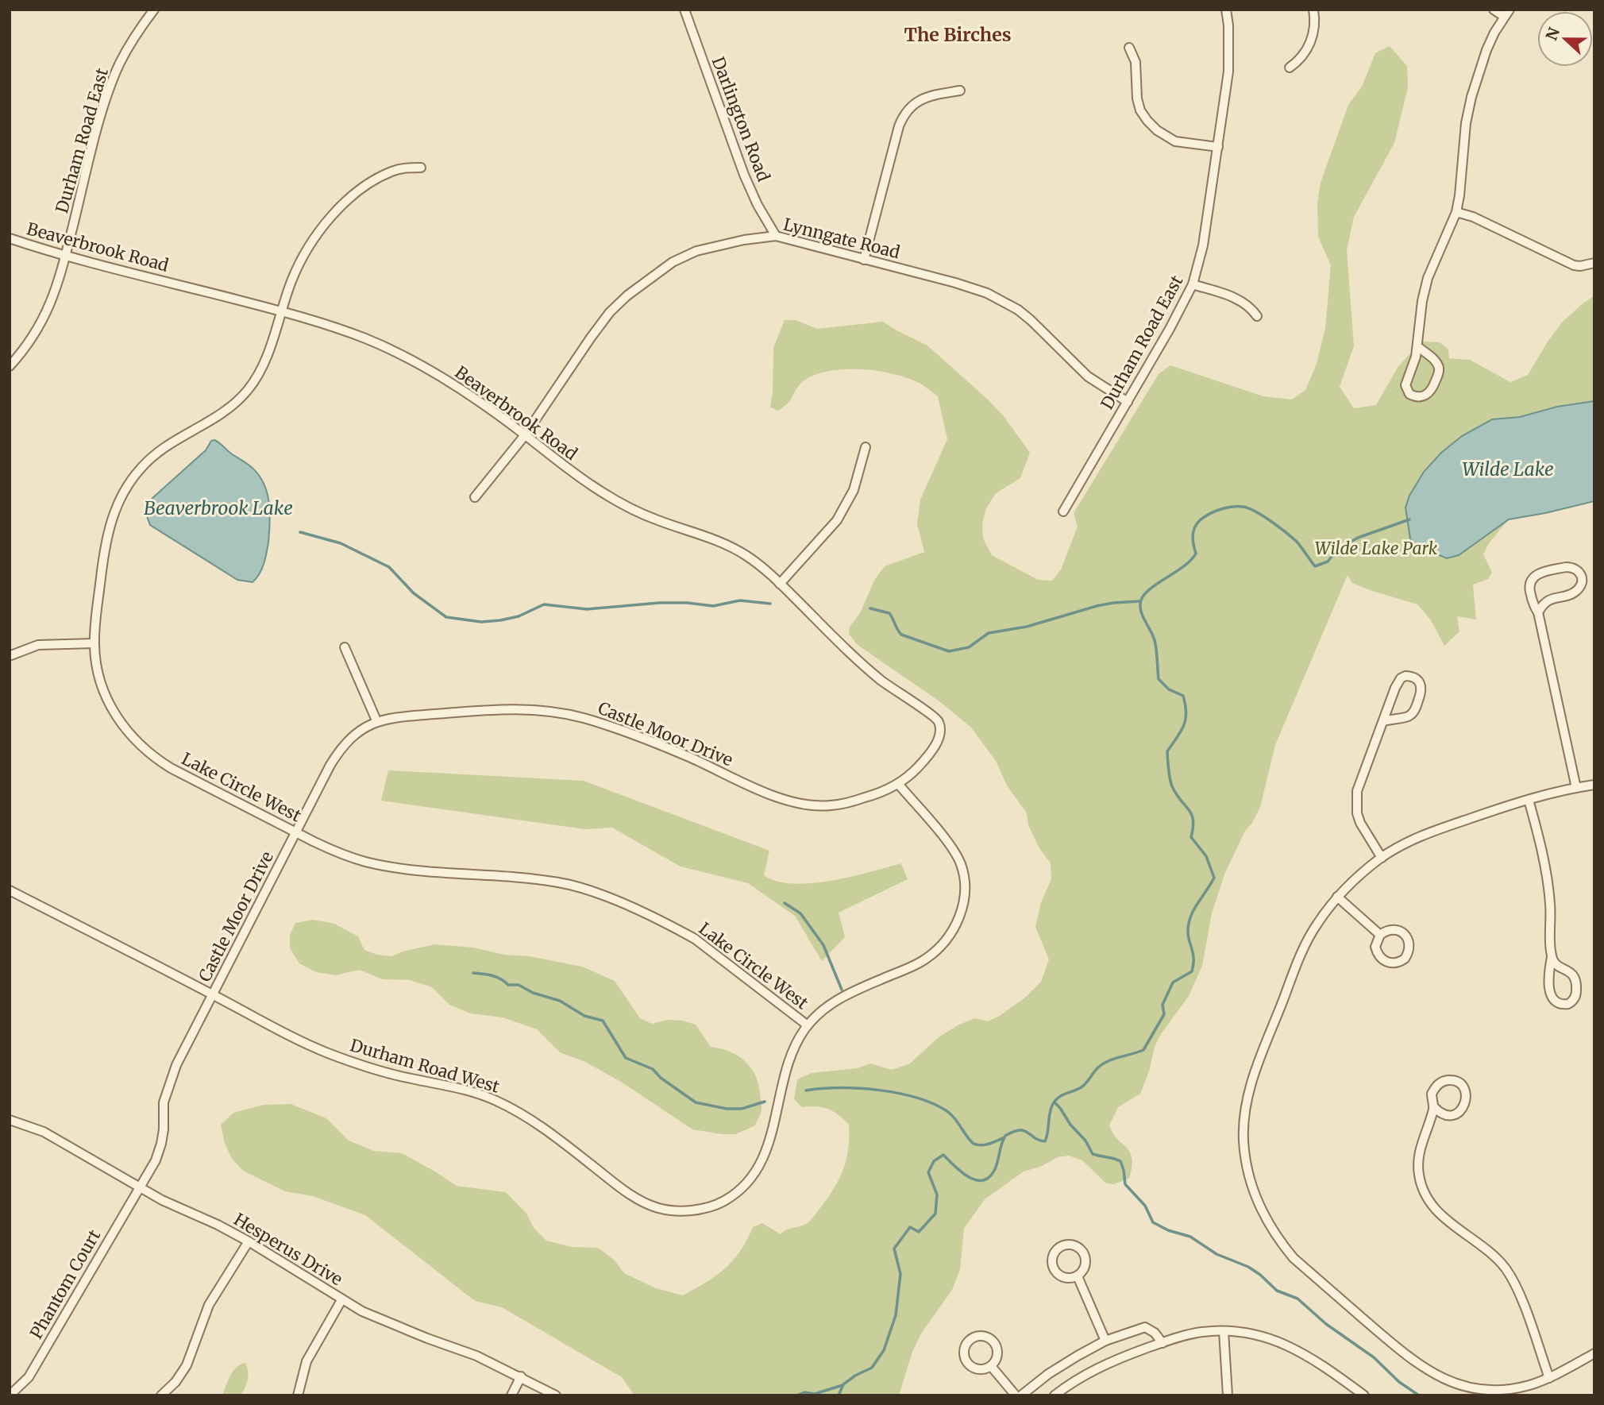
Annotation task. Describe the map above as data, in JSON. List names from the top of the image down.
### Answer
{
  "streets": {
    "street": [
      "Darlington Road",
      "Durham Road East",
      "Lynngate Road",
      "Beaverbrook Road",
      "Castle Moor Drive",
      "Lake Circle West",
      "Durham Road West",
      "Hesperus Drive",
      "Phantom Court"
    ]
  },
  "crossings": [
    ["Darlington Road", "Lynngate Road"],
    ["Durham Road East", "Lynngate Road"],
    ["Durham Road East", "Beaverbrook Road"],
    ["Lynngate Road", "Beaverbrook Road"],
    ["Beaverbrook Road", "Castle Moor Drive"],
    ["Beaverbrook Road", "Lake Circle West"],
    ["Castle Moor Drive", "Lake Circle West"],
    ["Castle Moor Drive", "Durham Road West"],
    ["Castle Moor Drive", "Hesperus Drive"],
    ["Castle Moor Drive", "Phantom Court"],
    ["Lake Circle West", "Durham Road West"],
    ["Hesperus Drive", "Phantom Court"]
  ],
  "districts": ["The Birches"],
  "water": ["Wilde Lake", "Beaverbrook Lake"],
  "parks": ["Wilde Lake Park"],
  "north": "left"
}
